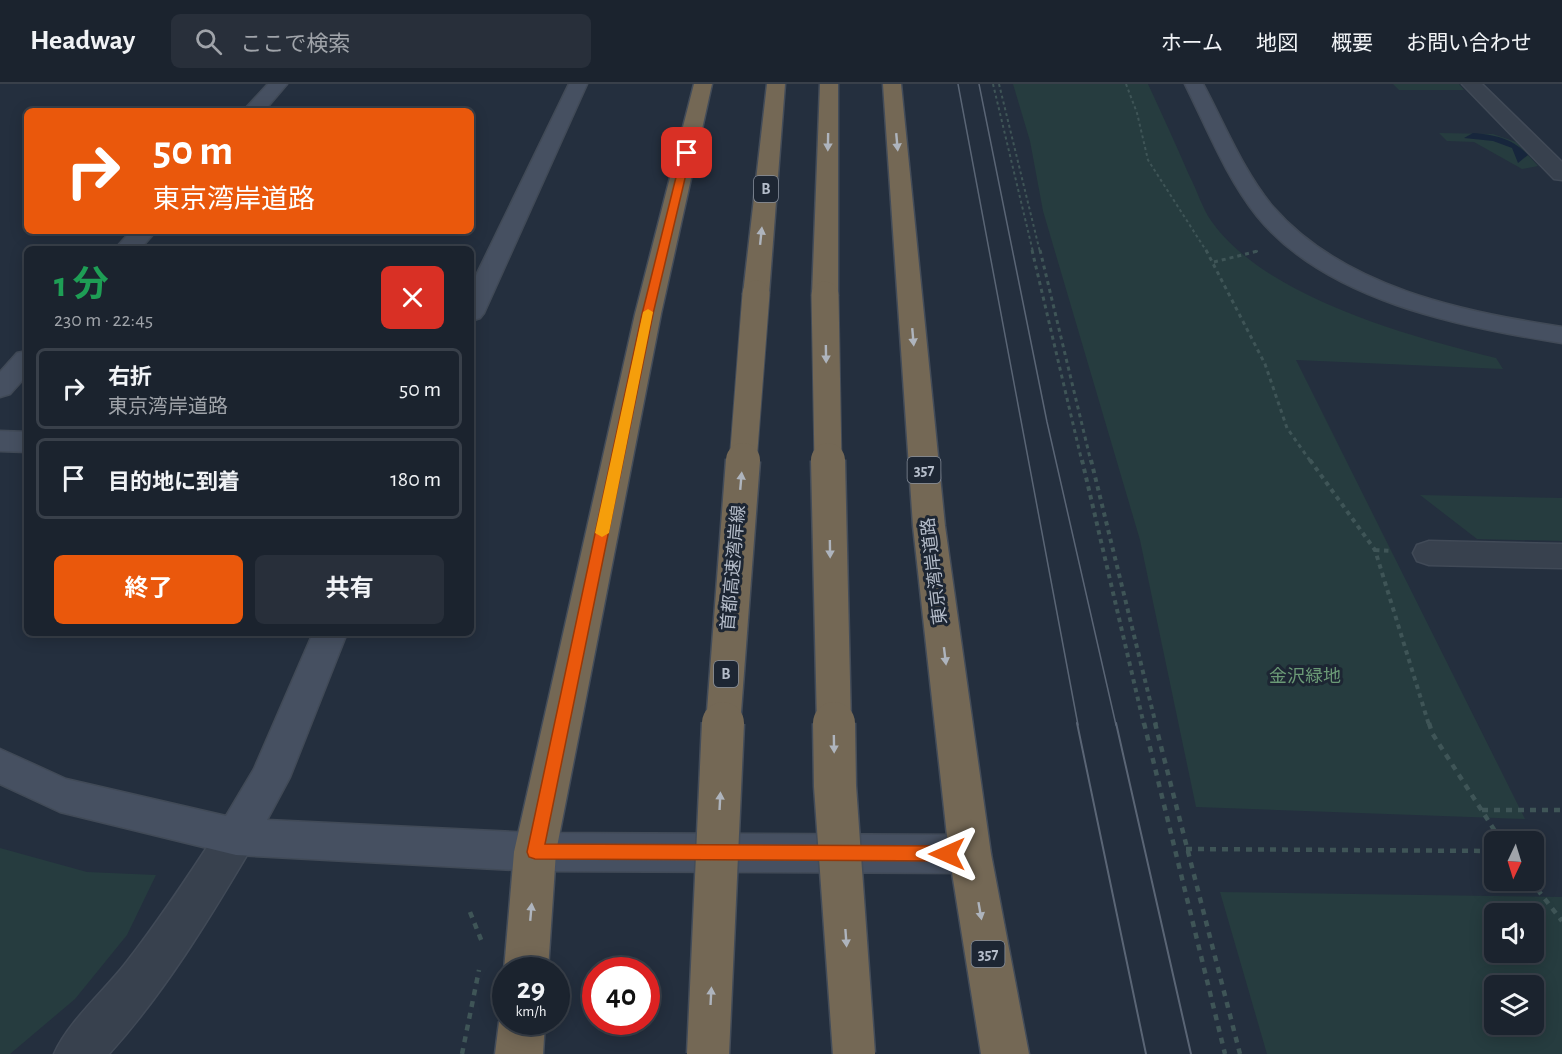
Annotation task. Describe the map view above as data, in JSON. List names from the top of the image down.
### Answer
{
  "streets": {
    "highway": [
      "B",
      "357",
      "首都高速湾岸線",
      "東京湾岸道路"
    ]
  },
  "parks": ["金沢緑地"],
  "north": "bottom",
  "page": {
    "header": "Headway",
    "search": "ここで検索",
    "nav": [
      "ホーム",
      "地図",
      "概要",
      "お問い合わせ"
    ],
    "turn": ["50 m", "東京湾岸道路"],
    "heading": ["1 分", "230 m · 22:45"],
    "list": [
      {
        "name": "右折",
        "note": "東京湾岸道路",
        "value": "50 m"
      },
      {
        "name": "目的地に到着",
        "value": "180 m"
      }
    ],
    "buttons": ["終了", "共有"],
    "speed": "29 km/h",
    "limit": "40"
  }
}
